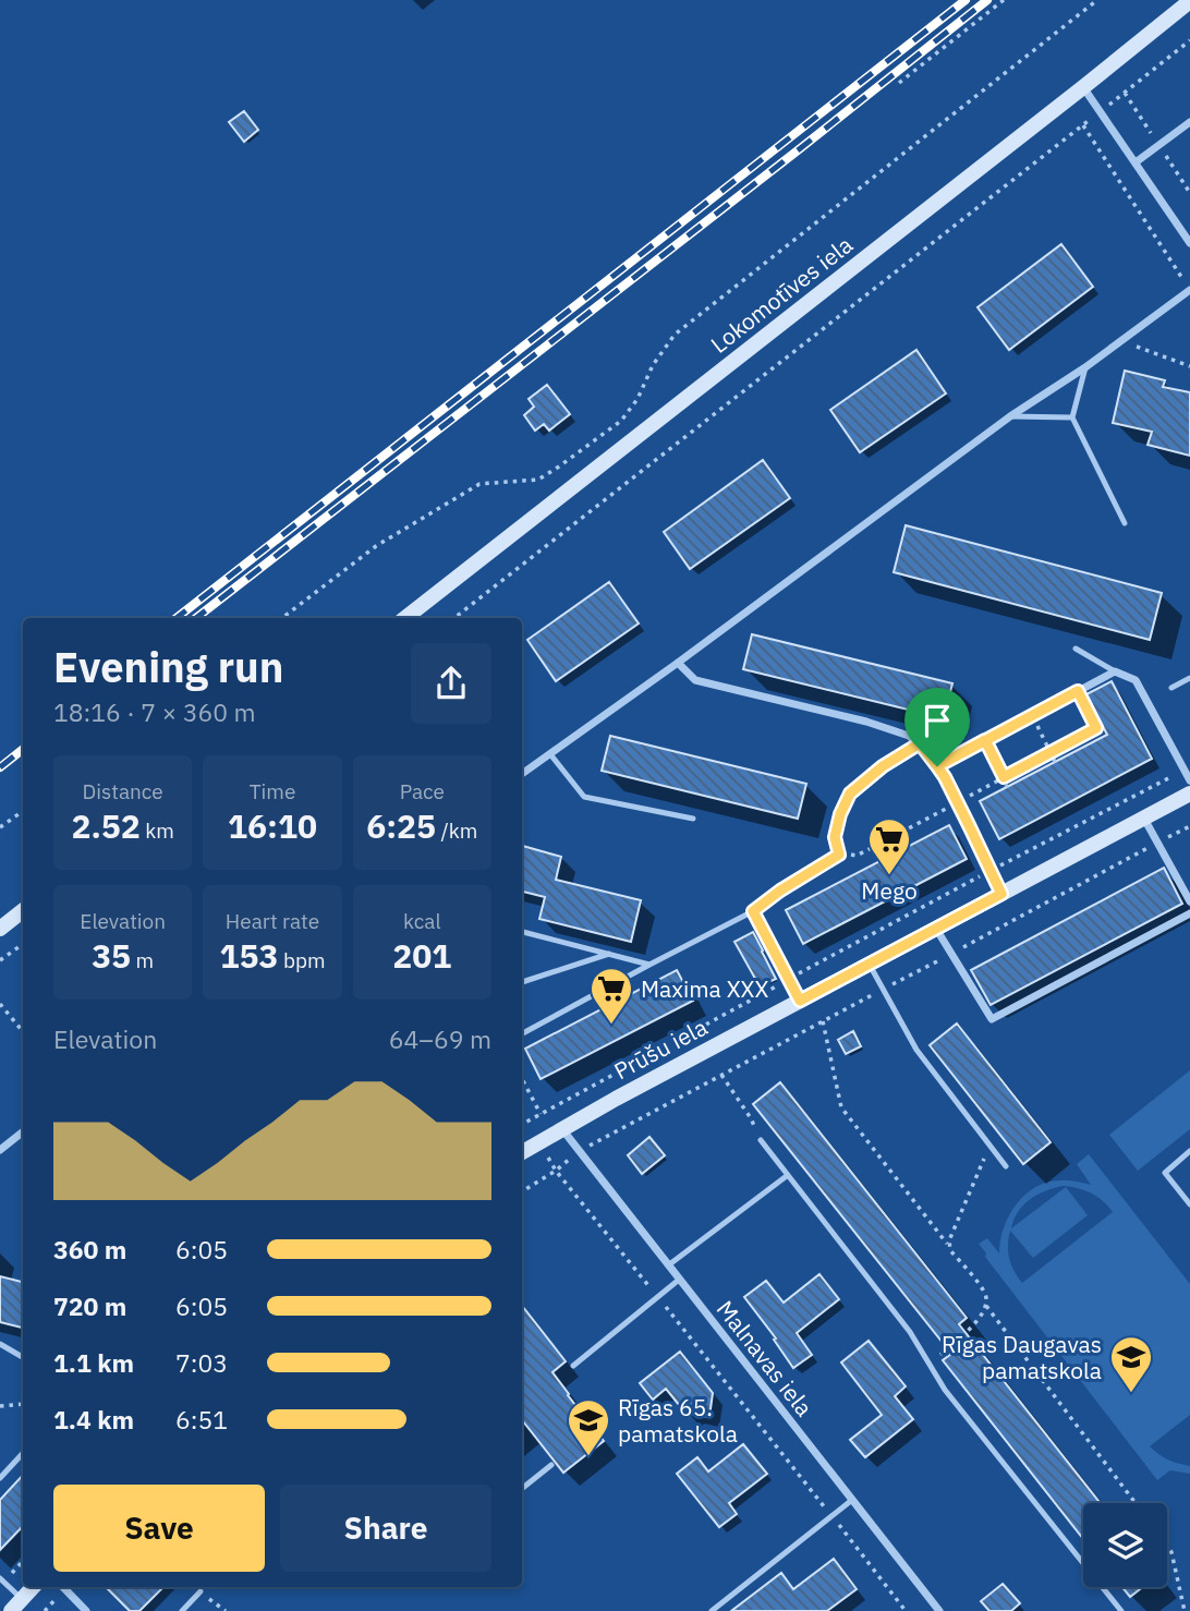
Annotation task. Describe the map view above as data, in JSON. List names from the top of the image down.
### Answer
{
  "streets": {
    "street": ["Lokomotīves iela", "Prūšu iela", "Malnavas iela"]
  },
  "crossings": [
    ["Prūšu iela", "Malnavas iela"]
  ],
  "places": {
    "supermarket": ["Mego", "Maxima XXX"],
    "school or university": ["Rīgas Daugavas pamatskola", "Rīgas 65. pamatskola"]
  },
  "page": {
    "heading": ["Evening run", "18:16 · 7 × 360 m"],
    "stats": [
      ["Distance", "2.52 km"],
      ["Time", "16:10"],
      ["Pace", "6:25 /km"],
      ["Elevation", "35 m"],
      ["Heart rate", "153 bpm"],
      ["kcal", "201"]
    ],
    "chart": ["Elevation", "64–69 m"],
    "list": [
      {
        "name": "360 m",
        "note": "6:05"
      },
      {
        "name": "720 m",
        "note": "6:05"
      },
      {
        "name": "1.1 km",
        "note": "7:03"
      },
      {
        "name": "1.4 km",
        "note": "6:51"
      }
    ],
    "buttons": ["Save", "Share"]
  }
}
